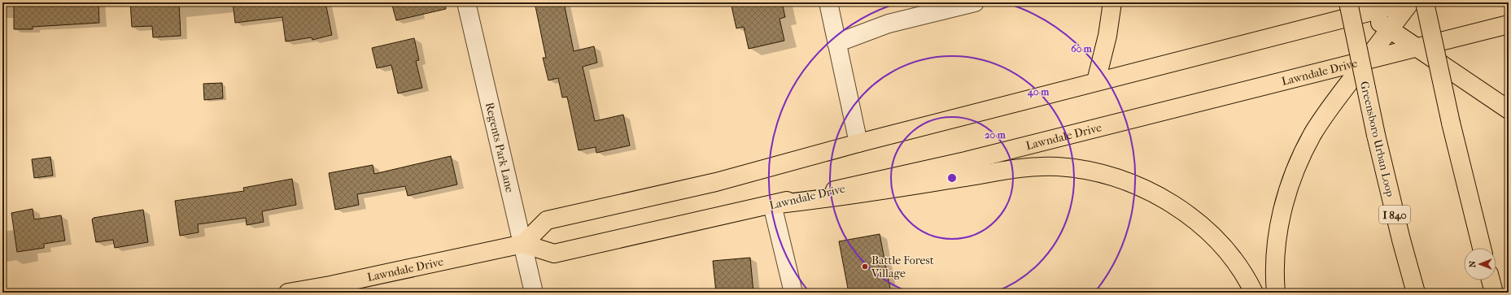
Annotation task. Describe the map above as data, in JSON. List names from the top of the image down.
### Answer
{
  "streets": {
    "main road": ["Lawndale Drive", "Greensboro Urban Loop", "I 840"],
    "street": ["Regents Park Lane"]
  },
  "crossings": [
    ["Lawndale Drive", "Regents Park Lane"]
  ],
  "places": ["Battle Forest Village"],
  "north": "left",
  "rings": ["60 m", "40 m", "20 m"]
}
